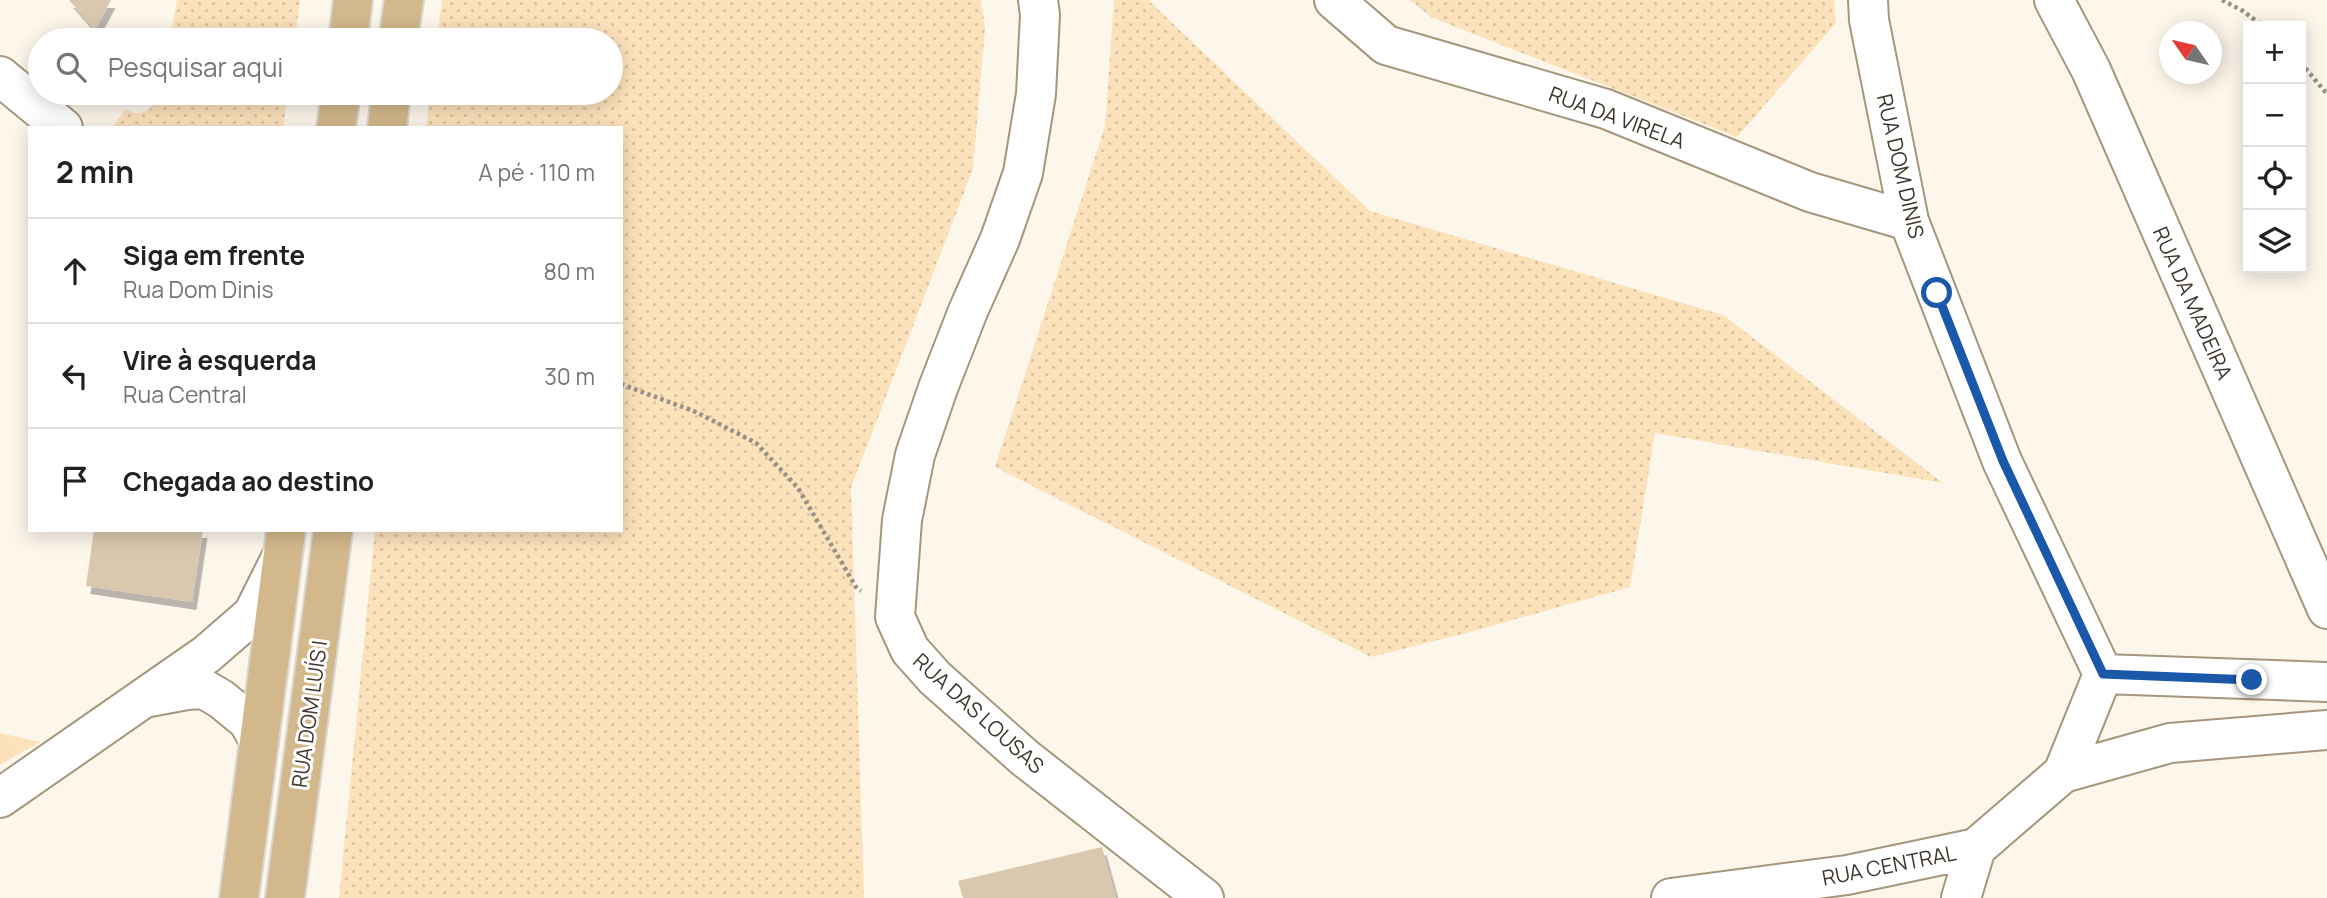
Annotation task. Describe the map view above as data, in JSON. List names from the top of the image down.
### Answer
{
  "streets": {
    "main road": ["RUA DOM LUÍS I"],
    "street": [
      "RUA DA VIRELA",
      "RUA DOM DINIS",
      "RUA DA MADEIRA",
      "RUA DAS LOUSAS",
      "RUA CENTRAL"
    ]
  },
  "crossings": [
    ["RUA DA VIRELA", "RUA DOM DINIS"]
  ],
  "north": "top left",
  "page": {
    "map_buttons": ["+", "−"],
    "search": "Pesquisar aqui",
    "heading": ["2 min", "A pé · 110 m"],
    "list": [
      ["Siga em frente", "Rua Dom Dinis", "80 m"],
      ["Vire à esquerda", "Rua Central", "30 m"],
      "Chegada ao destino"
    ]
  }
}
